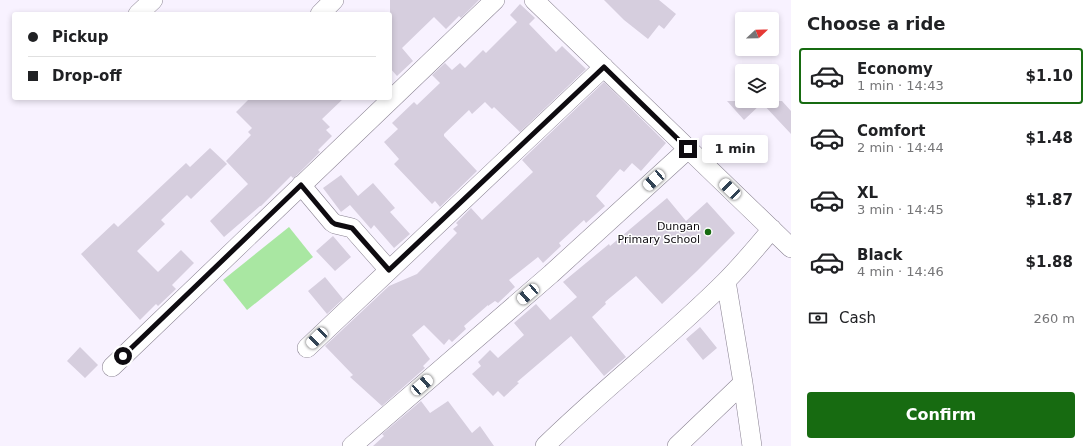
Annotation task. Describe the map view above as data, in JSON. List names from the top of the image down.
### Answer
{
  "places": ["Dungan Primary School"],
  "north": "right",
  "page": {
    "heading": "Choose a ride",
    "banner": ["Pickup", "Drop-off"],
    "list": [
      {
        "name": "Economy",
        "note": "1 min · 14:43",
        "value": "$1.10"
      },
      {
        "name": "Comfort",
        "note": "2 min · 14:44",
        "value": "$1.48"
      },
      {
        "name": "XL",
        "note": "3 min · 14:45",
        "value": "$1.87"
      },
      {
        "name": "Black",
        "note": "4 min · 14:46",
        "value": "$1.88"
      }
    ],
    "bubble": "1 min",
    "pay": ["Cash", "260 m"],
    "buttons": "Confirm"
  }
}
